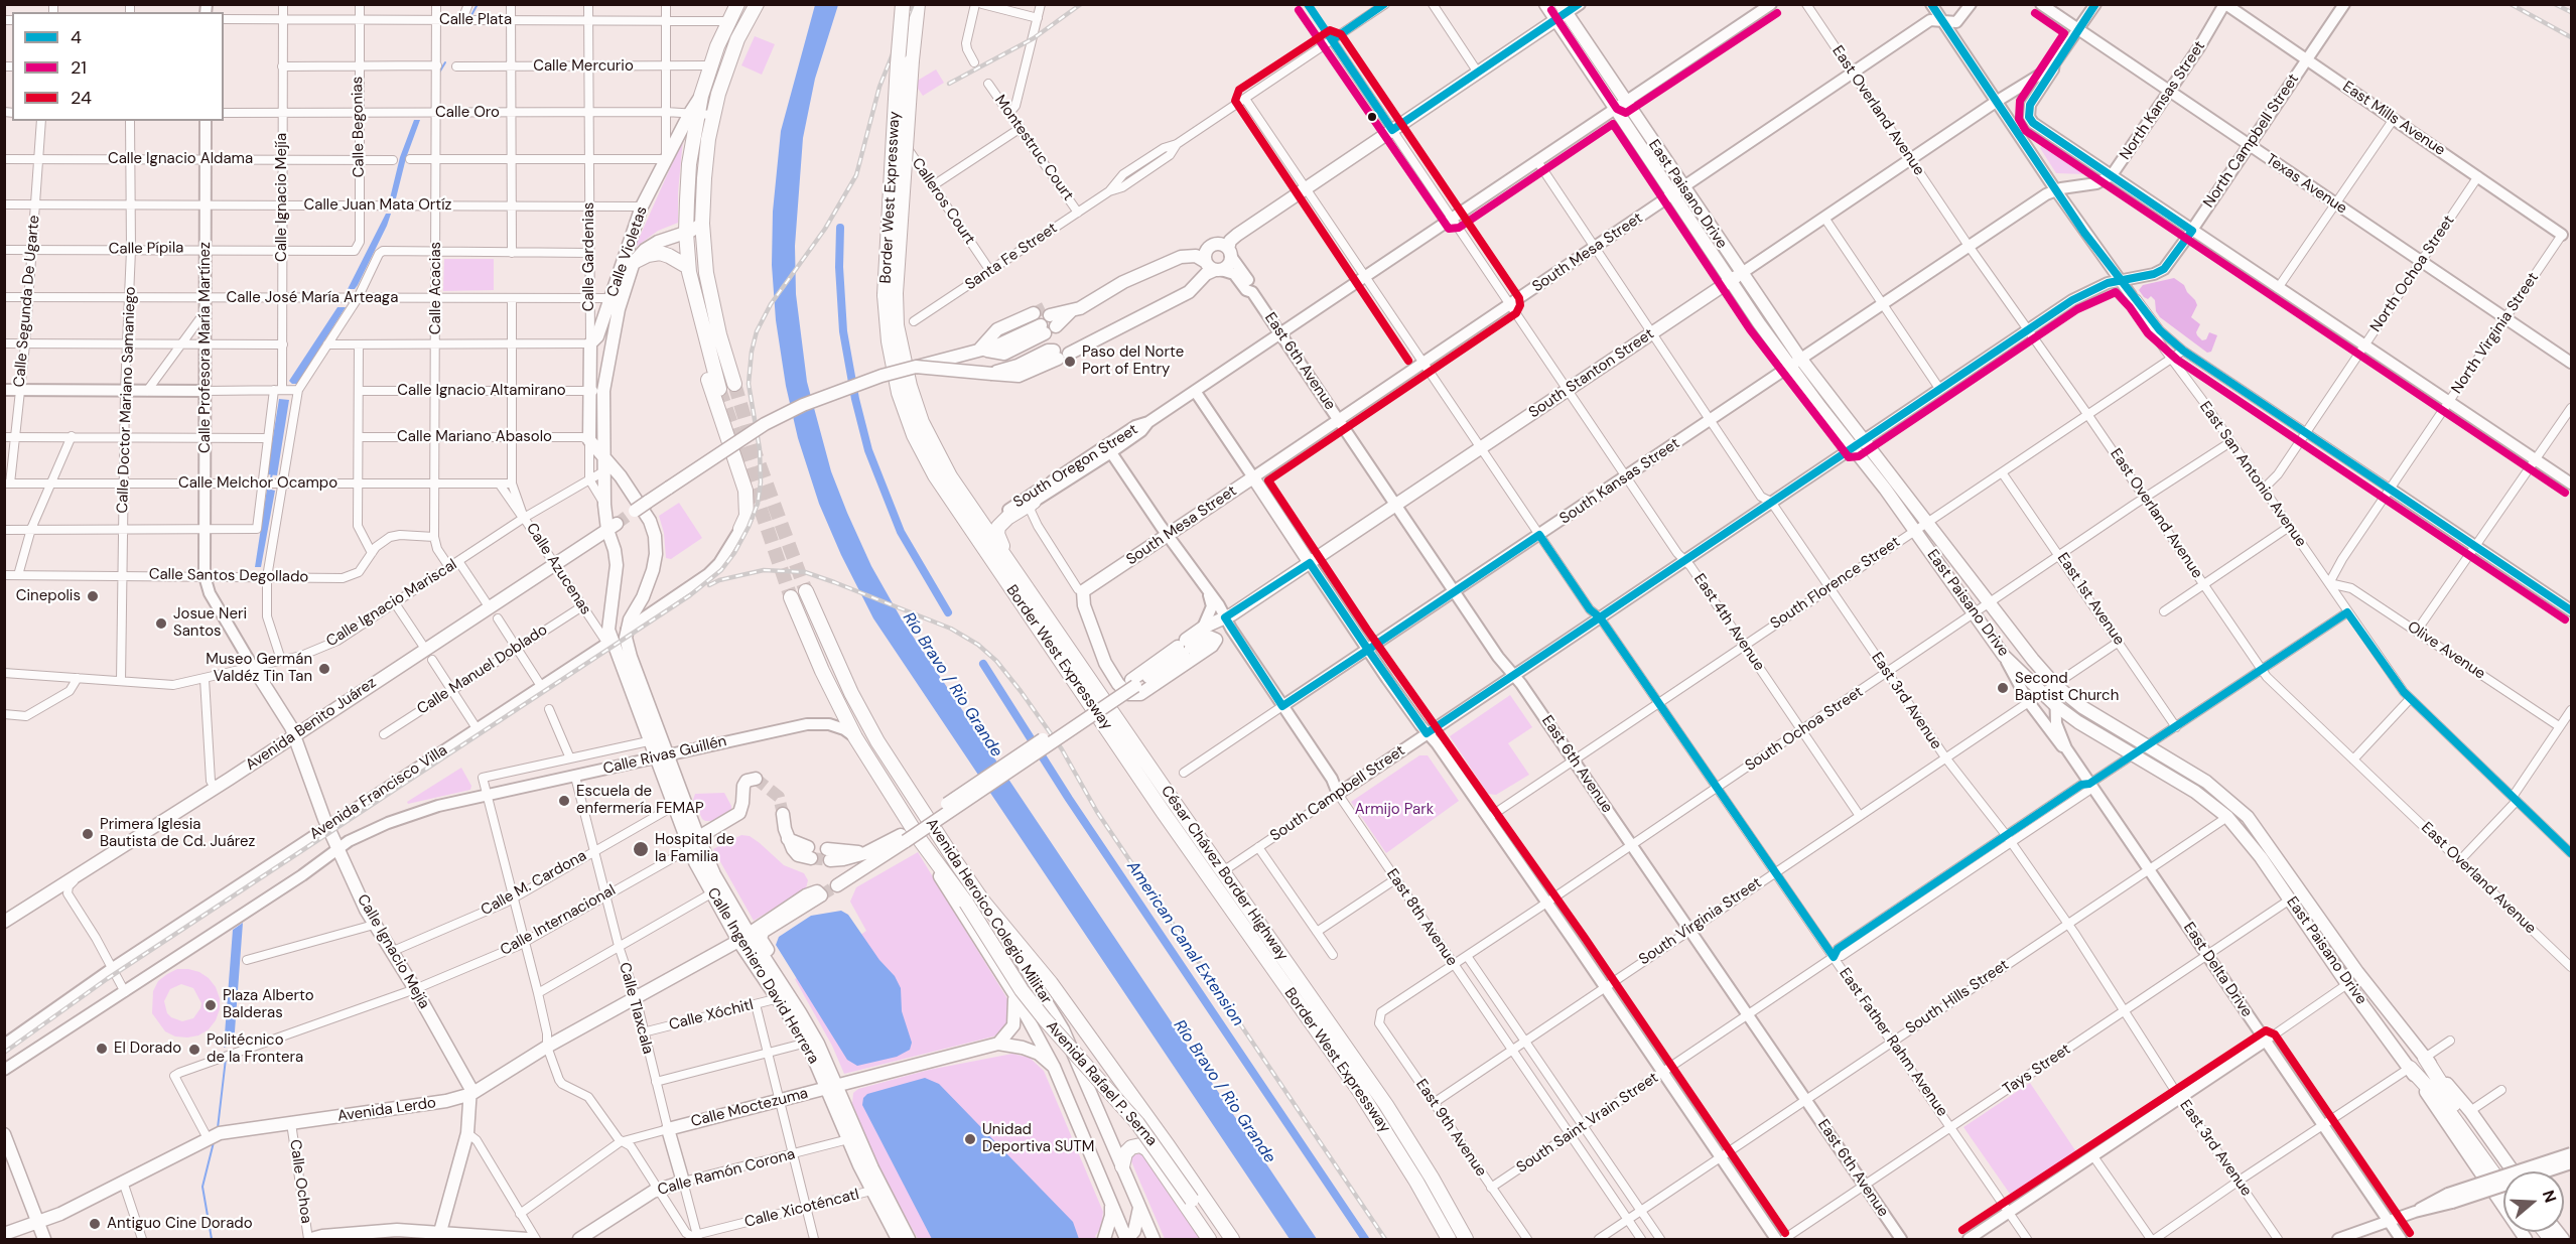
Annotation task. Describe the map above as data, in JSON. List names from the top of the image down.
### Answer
{
  "streets": {
    "highway": [
      "Border West Expressway",
      "César Chávez Border Highway",
      "Avenida Heroico Colegio Militar",
      "Avenida Rafael P. Serna"
    ],
    "main road": [
      "East Paisano Drive",
      "Calle Ignacio Mejía",
      "Calle Violetas",
      "South Mesa Street",
      "Calle Gardenias",
      "South Stanton Street",
      "Avenida Benito Juárez",
      "Avenida Francisco Villa",
      "Calle Ingeniero David Herrera",
      "Calle Tlaxcala",
      "Calle Moctezuma",
      "Avenida Lerdo",
      "Calle Ramón Corona"
    ],
    "street": [
      "Calle Plata",
      "Calle Mercurio",
      "North Kansas Street",
      "East Overland Avenue",
      "Calle Oro",
      "East Mills Avenue",
      "Calle Begonias",
      "North Campbell Street",
      "Montestruc Court",
      "Calle Ignacio Aldama",
      "Texas Avenue",
      "Calleros Court",
      "Calle Juan Mata Ortíz",
      "Calle Pípila",
      "Santa Fe Street",
      "North Ochoa Street",
      "Calle Acacias",
      "Calle José María Arteaga",
      "Calle Segunda De Ugarte",
      "North Virginia Street",
      "Calle Profesora María Martínez",
      "East 6th Avenue",
      "Calle Ignacio Altamirano",
      "Calle Doctor Mariano Samaniego",
      "Calle Mariano Abasolo",
      "South Oregon Street",
      "East San Antonio Avenue",
      "South Kansas Street",
      "Calle Melchor Ocampo",
      "Calle Azucenas",
      "Calle Santos Degollado",
      "South Florence Street",
      "East 1st Avenue",
      "Calle Ignacio Mariscal",
      "East 4th Avenue",
      "Olive Avenue",
      "Calle Manuel Doblado",
      "East 3rd Avenue",
      "South Ochoa Street",
      "Calle Rivas Guillén",
      "South Campbell Street",
      "Calle M. Cardona",
      "East 8th Avenue",
      "Calle Internacional",
      "South Virginia Street",
      "East Delta Drive",
      "South Hills Street",
      "Calle Xóchitl",
      "East Father Rahm Avenue",
      "Tays Street",
      "South Saint Vrain Street",
      "East 9th Avenue",
      "Calle Ochoa",
      "Calle Xicoténcatl"
    ]
  },
  "crossings": [
    ["Calle Plata", "Calle Begonias"],
    ["Calle Plata", "Calle Ignacio Mejía"],
    ["Calle Plata", "Calle Violetas"],
    ["Calle Plata", "Calle Gardenias"],
    ["Calle Plata", "Calle Acacias"],
    ["Calle Mercurio", "Calle Violetas"],
    ["Calle Mercurio", "Calle Gardenias"],
    ["North Kansas Street", "East Mills Avenue"],
    ["North Kansas Street", "Texas Avenue"],
    ["North Kansas Street", "East San Antonio Avenue"],
    ["North Kansas Street", "South Kansas Street"],
    ["East Overland Avenue", "South Mesa Street"],
    ["East Overland Avenue", "South Stanton Street"],
    ["East Overland Avenue", "South Kansas Street"],
    ["East Overland Avenue", "South Florence Street"],
    ["East Overland Avenue", "South Ochoa Street"],
    ["East Overland Avenue", "South Campbell Street"],
    ["East Overland Avenue", "South Saint Vrain Street"],
    ["Calle Oro", "Calle Begonias"],
    ["Calle Oro", "Calle Ignacio Mejía"],
    ["Calle Oro", "Calle Violetas"],
    ["Calle Oro", "Calle Gardenias"],
    ["Calle Oro", "Calle Acacias"],
    ["East Mills Avenue", "North Campbell Street"],
    ["East Mills Avenue", "North Ochoa Street"],
    ["East Mills Avenue", "North Virginia Street"],
    ["Calle Begonias", "Calle Ignacio Aldama"],
    ["Calle Begonias", "Calle Juan Mata Ortíz"],
    ["Calle Begonias", "Calle Pípila"],
    ["North Campbell Street", "Texas Avenue"],
    ["North Campbell Street", "East San Antonio Avenue"],
    ["North Campbell Street", "South Campbell Street"],
    ["Montestruc Court", "Santa Fe Street"],
    ["Calle Ignacio Aldama", "Calle Ignacio Mejía"],
    ["Calle Ignacio Aldama", "Calle Segunda De Ugarte"],
    ["Calle Ignacio Aldama", "Calle Profesora María Martínez"],
    ["Calle Ignacio Aldama", "Calle Doctor Mariano Samaniego"],
    ["Texas Avenue", "North Ochoa Street"],
    ["Texas Avenue", "North Virginia Street"],
    ["East Paisano Drive", "South Mesa Street"],
    ["East Paisano Drive", "South Stanton Street"],
    ["East Paisano Drive", "South Oregon Street"],
    ["East Paisano Drive", "South Kansas Street"],
    ["East Paisano Drive", "South Florence Street"],
    ["East Paisano Drive", "South Ochoa Street"],
    ["East Paisano Drive", "South Campbell Street"],
    ["East Paisano Drive", "South Virginia Street"],
    ["East Paisano Drive", "East Delta Drive"],
    ["East Paisano Drive", "South Hills Street"],
    ["East Paisano Drive", "Tays Street"],
    ["East Paisano Drive", "South Saint Vrain Street"],
    ["Calle Ignacio Mejía", "Calle Juan Mata Ortíz"],
    ["Calle Ignacio Mejía", "Calle Pípila"],
    ["Calle Ignacio Mejía", "Calle José María Arteaga"],
    ["Calle Ignacio Mejía", "Calle Profesora María Martínez"],
    ["Calle Ignacio Mejía", "Calle Santos Degollado"],
    ["Calle Ignacio Mejía", "Calle Ignacio Mariscal"],
    ["Calle Ignacio Mejía", "Avenida Benito Juárez"],
    ["Calle Ignacio Mejía", "Calle Rivas Guillén"],
    ["Calle Ignacio Mejía", "Avenida Francisco Villa"],
    ["Calle Ignacio Mejía", "Calle M. Cardona"],
    ["Calle Ignacio Mejía", "Calle Internacional"],
    ["Calle Ignacio Mejía", "Avenida Lerdo"],
    ["Border West Expressway", "César Chávez Border Highway"],
    ["Calleros Court", "Santa Fe Street"],
    ["Calle Juan Mata Ortíz", "Calle Violetas"],
    ["Calle Juan Mata Ortíz", "Calle Gardenias"],
    ["Calle Juan Mata Ortíz", "Calle Acacias"],
    ["Calle Juan Mata Ortíz", "Calle Segunda De Ugarte"],
    ["Calle Juan Mata Ortíz", "Calle Profesora María Martínez"],
    ["Calle Juan Mata Ortíz", "Calle Doctor Mariano Samaniego"],
    ["Calle Pípila", "Calle Segunda De Ugarte"],
    ["Calle Pípila", "Calle Profesora María Martínez"],
    ["Calle Pípila", "Calle Doctor Mariano Samaniego"],
    ["Calle Violetas", "Calle Gardenias"],
    ["Calle Violetas", "Calle José María Arteaga"],
    ["South Mesa Street", "East 6th Avenue"],
    ["South Mesa Street", "South Stanton Street"],
    ["South Mesa Street", "East San Antonio Avenue"],
    ["South Mesa Street", "East 4th Avenue"],
    ["South Mesa Street", "East 3rd Avenue"],
    ["South Mesa Street", "East 8th Avenue"],
    ["South Mesa Street", "East Father Rahm Avenue"],
    ["Calle Gardenias", "Calle José María Arteaga"],
    ["Calle Gardenias", "Calle Ignacio Altamirano"],
    ["Calle Gardenias", "Calle Mariano Abasolo"],
    ["Calle Gardenias", "Calle Ignacio Mariscal"],
    ["Santa Fe Street", "East 4th Avenue"],
    ["Santa Fe Street", "East Father Rahm Avenue"],
    ["North Ochoa Street", "East San Antonio Avenue"],
    ["Calle Acacias", "Calle José María Arteaga"],
    ["Calle Acacias", "Calle Ignacio Altamirano"],
    ["Calle Acacias", "Calle Mariano Abasolo"],
    ["Calle Acacias", "Calle Melchor Ocampo"],
    ["Calle Acacias", "Calle Santos Degollado"],
    ["Calle Acacias", "Calle Ignacio Mariscal"],
    ["Calle José María Arteaga", "Calle Segunda De Ugarte"],
    ["Calle José María Arteaga", "Calle Profesora María Martínez"],
    ["Calle José María Arteaga", "Calle Doctor Mariano Samaniego"],
    ["Calle José María Arteaga", "Calle Azucenas"],
    ["Calle Segunda De Ugarte", "Calle Melchor Ocampo"],
    ["North Virginia Street", "East San Antonio Avenue"],
    ["North Virginia Street", "Olive Avenue"],
    ["Calle Profesora María Martínez", "Calle Melchor Ocampo"],
    ["Calle Profesora María Martínez", "Calle Santos Degollado"],
    ["East 6th Avenue", "South Stanton Street"],
    ["East 6th Avenue", "South Oregon Street"],
    ["East 6th Avenue", "South Kansas Street"],
    ["East 6th Avenue", "South Florence Street"],
    ["East 6th Avenue", "South Ochoa Street"],
    ["East 6th Avenue", "South Campbell Street"],
    ["East 6th Avenue", "South Virginia Street"],
    ["East 6th Avenue", "South Hills Street"],
    ["East 6th Avenue", "Tays Street"],
    ["East 6th Avenue", "South Saint Vrain Street"],
    ["South Stanton Street", "East San Antonio Avenue"],
    ["South Stanton Street", "East 4th Avenue"],
    ["South Stanton Street", "East 3rd Avenue"],
    ["South Stanton Street", "East 8th Avenue"],
    ["South Stanton Street", "East Father Rahm Avenue"],
    ["Calle Ignacio Altamirano", "Calle Azucenas"],
    ["Calle Doctor Mariano Samaniego", "Calle Melchor Ocampo"],
    ["Calle Doctor Mariano Samaniego", "Calle Santos Degollado"],
    ["Calle Doctor Mariano Samaniego", "Calle Ignacio Mariscal"],
    ["Calle Mariano Abasolo", "Calle Azucenas"],
    ["South Oregon Street", "East 4th Avenue"],
    ["South Oregon Street", "East 3rd Avenue"],
    ["South Oregon Street", "East 8th Avenue"],
    ["South Oregon Street", "East Father Rahm Avenue"],
    ["East San Antonio Avenue", "South Kansas Street"],
    ["East San Antonio Avenue", "South Florence Street"],
    ["East San Antonio Avenue", "Olive Avenue"],
    ["East San Antonio Avenue", "South Ochoa Street"],
    ["East San Antonio Avenue", "South Campbell Street"],
    ["East San Antonio Avenue", "South Saint Vrain Street"],
    ["South Kansas Street", "East 4th Avenue"],
    ["South Kansas Street", "East 3rd Avenue"],
    ["South Kansas Street", "East 8th Avenue"],
    ["South Kansas Street", "East Father Rahm Avenue"],
    ["Calle Melchor Ocampo", "Calle Azucenas"],
    ["Calle Azucenas", "Calle Ignacio Mariscal"],
    ["Calle Azucenas", "Calle Manuel Doblado"],
    ["Calle Azucenas", "Avenida Benito Juárez"],
    ["Calle Azucenas", "Avenida Francisco Villa"],
    ["Calle Azucenas", "Calle Ingeniero David Herrera"],
    ["South Florence Street", "East 1st Avenue"],
    ["South Florence Street", "East 4th Avenue"],
    ["South Florence Street", "East 3rd Avenue"],
    ["South Florence Street", "East Father Rahm Avenue"],
    ["East 1st Avenue", "South Ochoa Street"],
    ["East 1st Avenue", "South Virginia Street"],
    ["East 1st Avenue", "South Saint Vrain Street"],
    ["East 4th Avenue", "South Ochoa Street"],
    ["East 4th Avenue", "South Campbell Street"],
    ["East 4th Avenue", "South Virginia Street"],
    ["East 3rd Avenue", "South Ochoa Street"],
    ["East 3rd Avenue", "South Campbell Street"],
    ["East 3rd Avenue", "South Virginia Street"],
    ["East 3rd Avenue", "South Hills Street"],
    ["East 3rd Avenue", "Tays Street"],
    ["East 3rd Avenue", "South Saint Vrain Street"],
    ["South Ochoa Street", "East 8th Avenue"],
    ["South Ochoa Street", "East Father Rahm Avenue"],
    ["South Ochoa Street", "East 9th Avenue"],
    ["Calle Rivas Guillén", "Avenida Francisco Villa"],
    ["Calle Rivas Guillén", "Avenida Heroico Colegio Militar"],
    ["Calle Rivas Guillén", "Calle Ingeniero David Herrera"],
    ["Calle Rivas Guillén", "Calle Tlaxcala"],
    ["Avenida Francisco Villa", "Calle Ingeniero David Herrera"],
    ["South Campbell Street", "César Chávez Border Highway"],
    ["South Campbell Street", "East 8th Avenue"],
    ["South Campbell Street", "East Father Rahm Avenue"],
    ["Calle M. Cardona", "Calle Ingeniero David Herrera"],
    ["Calle M. Cardona", "Calle Tlaxcala"],
    ["Avenida Heroico Colegio Militar", "Avenida Rafael P. Serna"],
    ["Avenida Heroico Colegio Militar", "Calle Moctezuma"],
    ["East 8th Avenue", "South Virginia Street"],
    ["East 8th Avenue", "South Hills Street"],
    ["East 8th Avenue", "South Saint Vrain Street"],
    ["Calle Internacional", "Calle Ingeniero David Herrera"],
    ["Calle Internacional", "Calle Tlaxcala"],
    ["Calle Internacional", "Avenida Lerdo"],
    ["South Virginia Street", "East Delta Drive"],
    ["South Virginia Street", "East Father Rahm Avenue"],
    ["South Virginia Street", "East 9th Avenue"],
    ["East Delta Drive", "South Hills Street"],
    ["East Delta Drive", "Tays Street"],
    ["East Delta Drive", "South Saint Vrain Street"],
    ["Calle Ingeniero David Herrera", "Calle Xóchitl"],
    ["Calle Ingeniero David Herrera", "Calle Moctezuma"],
    ["Calle Ingeniero David Herrera", "Avenida Lerdo"],
    ["Calle Ingeniero David Herrera", "Calle Ramón Corona"],
    ["Calle Ingeniero David Herrera", "Calle Xicoténcatl"],
    ["South Hills Street", "East Father Rahm Avenue"],
    ["Calle Tlaxcala", "Calle Xóchitl"],
    ["Calle Tlaxcala", "Calle Moctezuma"],
    ["Calle Tlaxcala", "Avenida Lerdo"],
    ["Calle Tlaxcala", "Calle Ramón Corona"],
    ["Calle Tlaxcala", "Calle Xicoténcatl"],
    ["East Father Rahm Avenue", "Tays Street"],
    ["East Father Rahm Avenue", "South Saint Vrain Street"],
    ["Avenida Lerdo", "Calle Ochoa"],
    ["South Saint Vrain Street", "East 9th Avenue"]
  ],
  "water": ["Río Bravo / Rio Grande", "American Canal Extension"],
  "parks": ["Armijo Park"],
  "places": [
    "Paso del Norte Port of Entry",
    "Cinepolis",
    "Josue Neri Santos",
    "Museo Germán Valdéz Tin Tan",
    "Second Baptist Church",
    "Escuela de enfermería FEMAP",
    "Primera Iglesia Bautista de Cd. Juárez",
    "Hospital de la Familia",
    "Plaza Alberto Balderas",
    "El Dorado",
    "Politécnico de la Frontera",
    "Unidad Deportiva SUTM",
    "Antiguo Cine Dorado"
  ],
  "lines": ["transit line 4", "transit line 21", "transit line 24"],
  "legend": ["4", "21", "24"],
  "north": "right"
}
